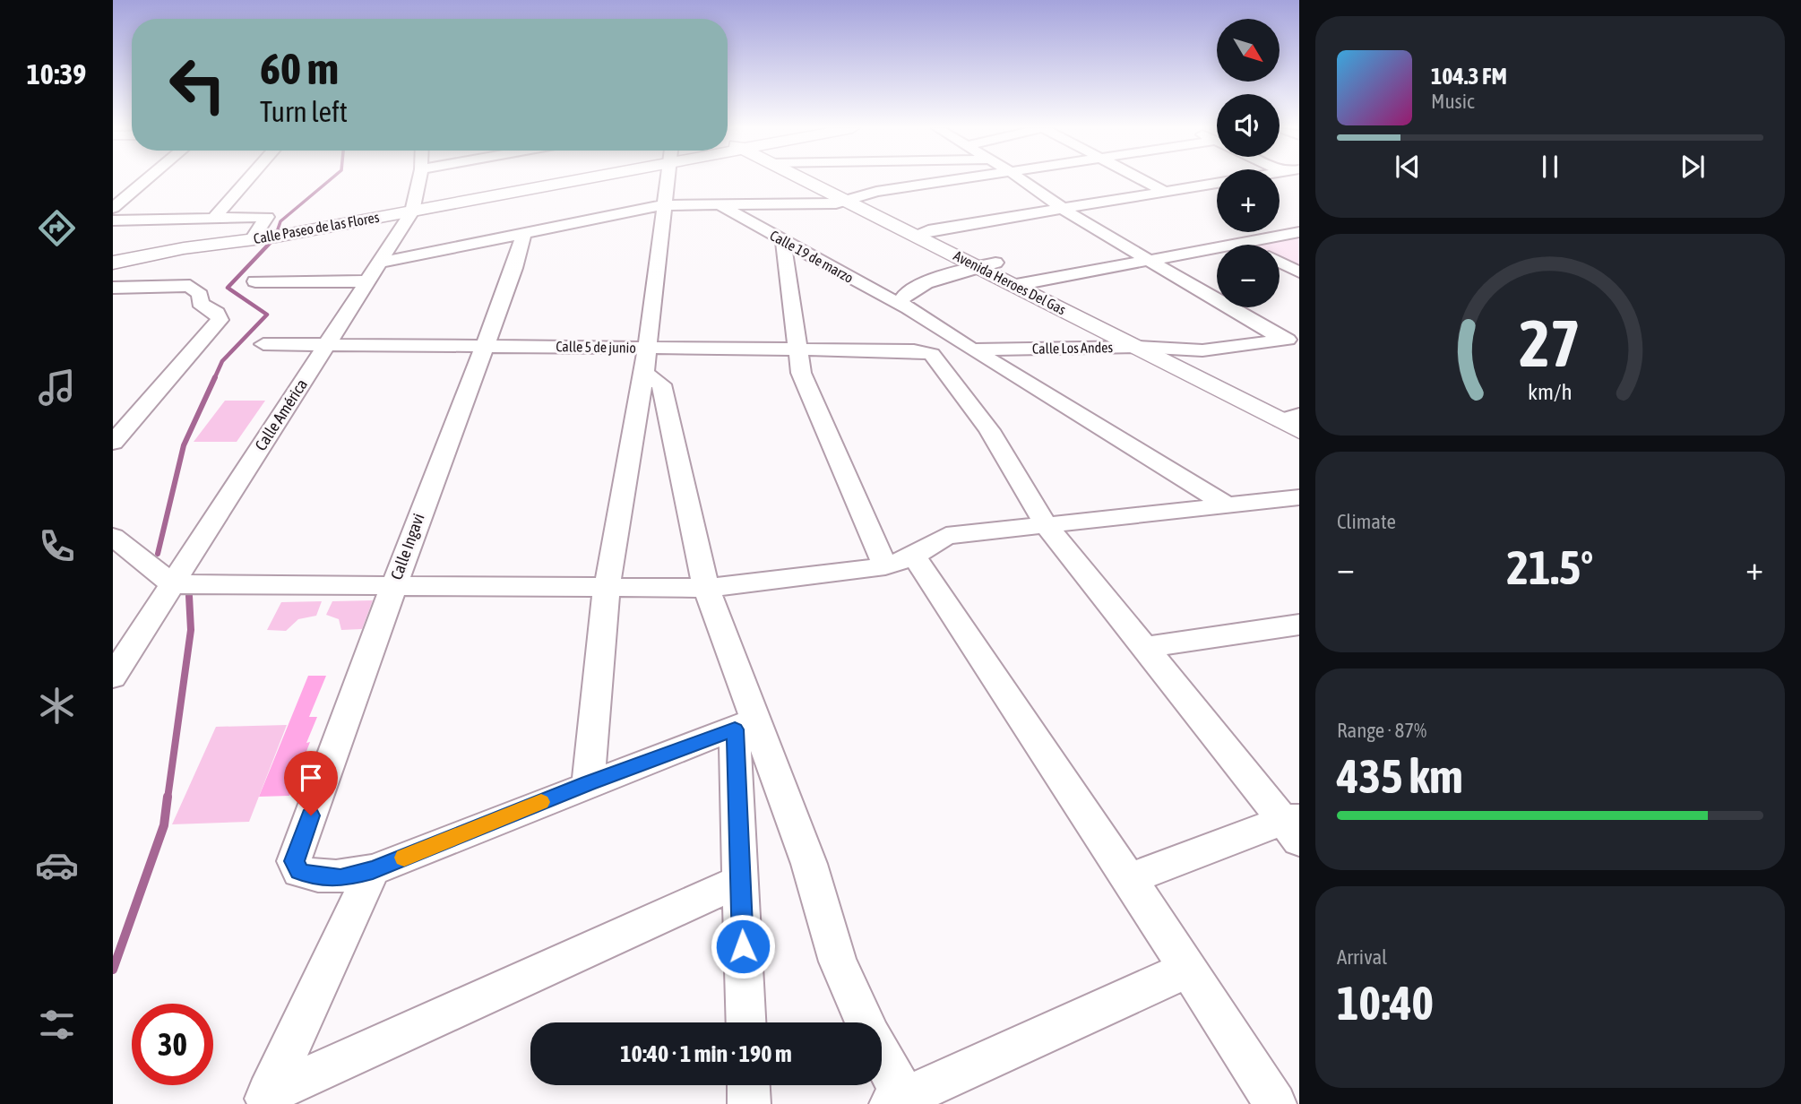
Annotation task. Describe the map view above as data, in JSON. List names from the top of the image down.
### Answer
{
  "streets": {
    "street": [
      "Calle Paseo de las Flores",
      "Calle 19 de marzo",
      "Avenida Heroes Del Gas",
      "Calle 5 de junio",
      "Calle Los Andes",
      "Calle América",
      "Calle Ingavi"
    ]
  },
  "crossings": [
    ["Calle Paseo de las Flores", "Calle América"],
    ["Calle 19 de marzo", "Calle Los Andes"],
    ["Avenida Heroes Del Gas", "Calle Los Andes"],
    ["Calle 5 de junio", "Calle América"],
    ["Calle 5 de junio", "Calle Ingavi"]
  ],
  "north": "bottom right",
  "page": {
    "tabs": "10:39",
    "map_buttons": ["+", "−"],
    "turn": ["60 m", "Turn left"],
    "song": ["104.3 FM", "Music"],
    "tile": [
      "Climate",
      ["Range · 87%", "435 km"],
      ["Arrival", "10:40"]
    ],
    "heat": ["−", "21.5°", "+"],
    "limit": "30",
    "trip": "10:40 · 1 min · 190 m",
    "gauge": ["27", "km/h"]
  }
}
